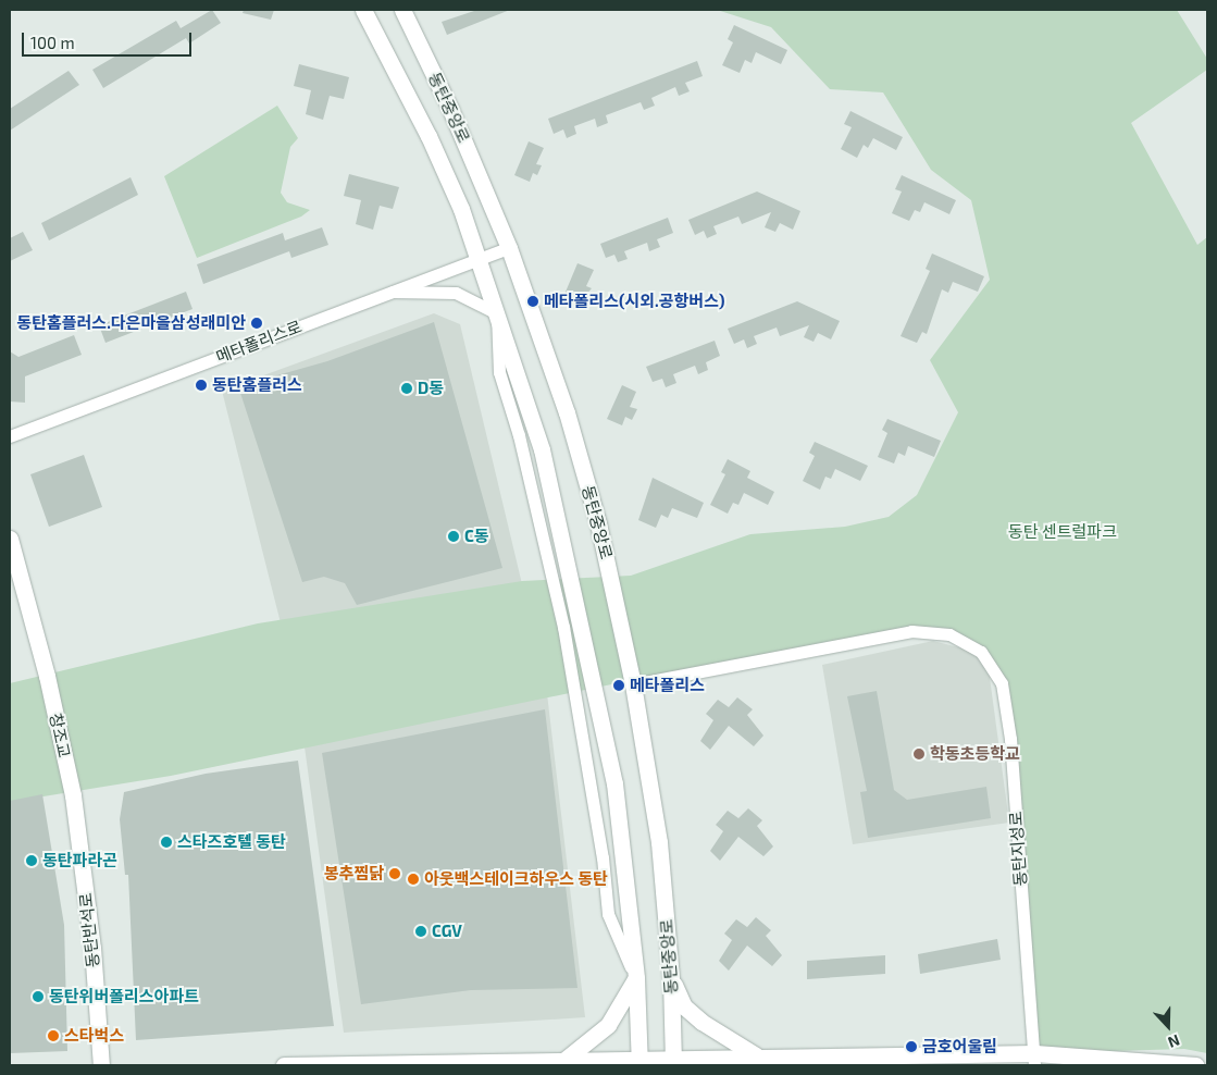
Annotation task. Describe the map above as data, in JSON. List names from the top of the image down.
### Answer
{
  "streets": {
    "street": [
      "동탄중앙로",
      "메타폴리스로",
      "창조교",
      "동탄지성로",
      "동탄반석로"
    ]
  },
  "crossings": [
    ["동탄중앙로", "메타폴리스로"],
    ["동탄중앙로", "동탄지성로"],
    ["창조교", "동탄반석로"]
  ],
  "parks": ["동탄 센트럴파크"],
  "places": [
    "메타폴리스(시외.공항버스)",
    "동탄홈플러스.다은마을삼성래미안",
    "동탄홈플러스",
    "D동",
    "C동",
    "메타폴리스",
    "학동초등학교",
    "스타즈호텔 동탄",
    "동탄파라곤",
    "봉추찜닭",
    "아웃백스테이크하우스 동탄",
    "CGV",
    "동탄위버폴리스아파트",
    "스타벅스",
    "금호어울림"
  ],
  "scale_bar": "100 m",
  "north": "bottom"
}
